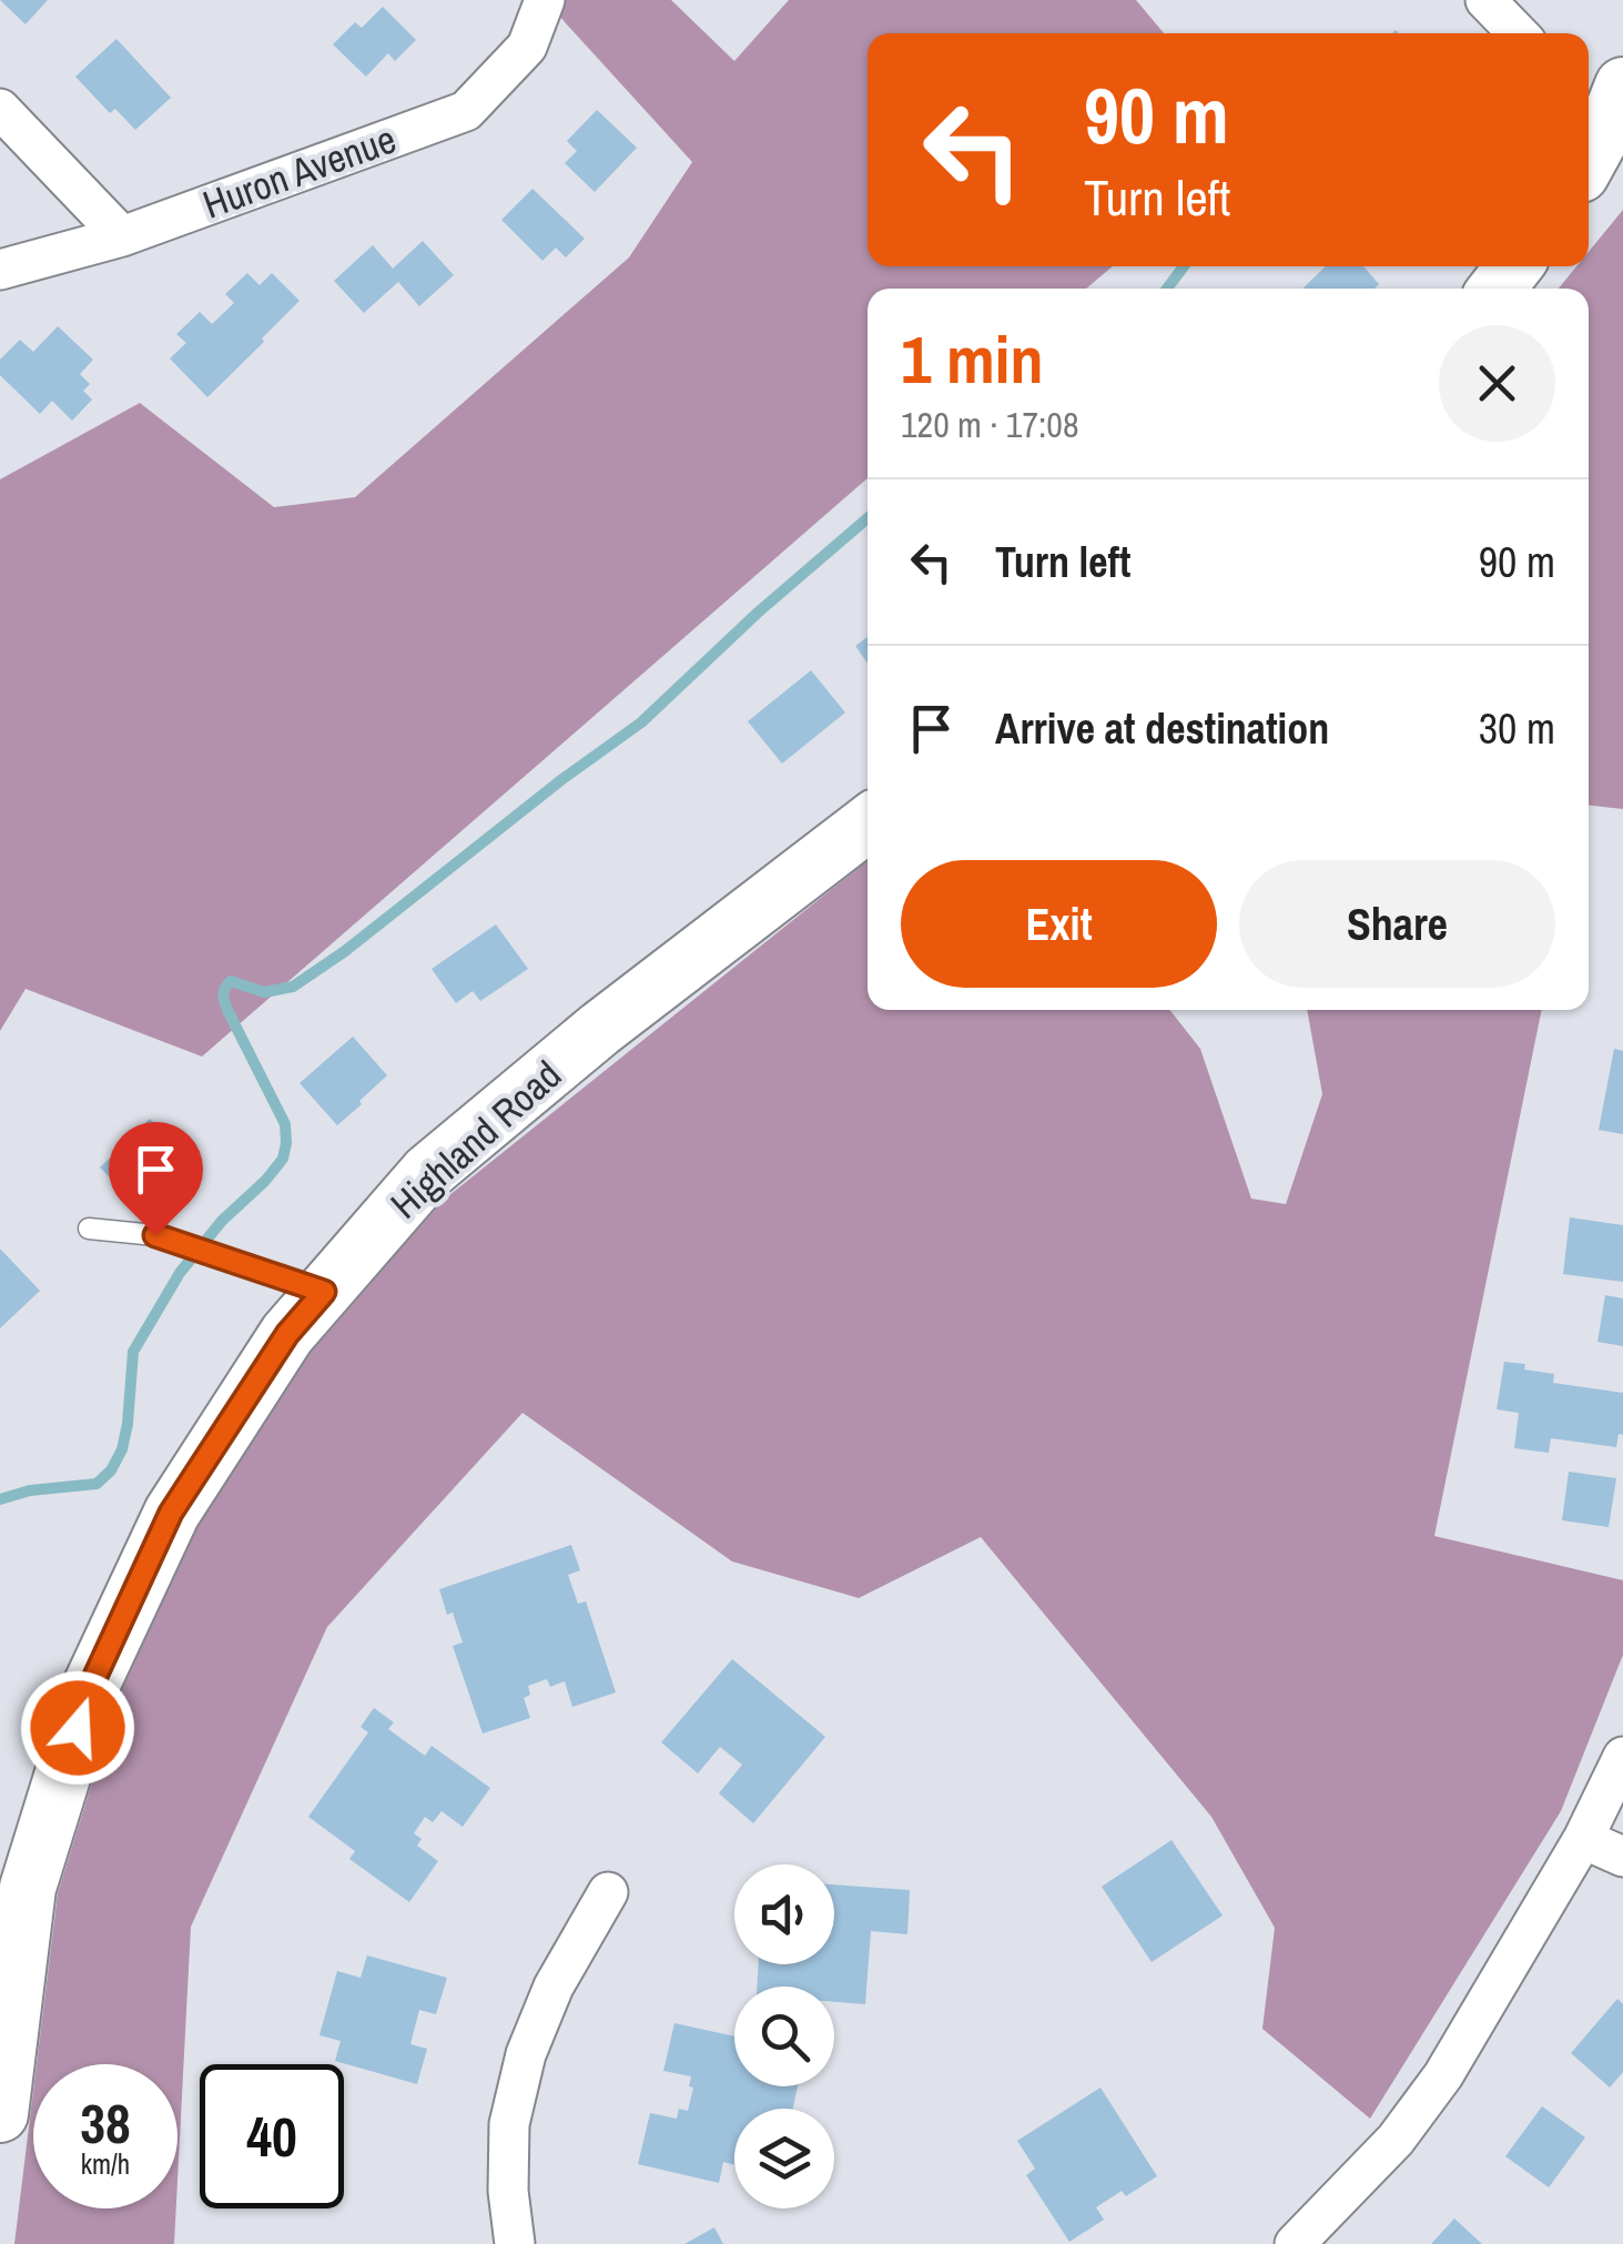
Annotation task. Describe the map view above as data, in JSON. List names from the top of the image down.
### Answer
{
  "streets": {
    "street": ["Huron Avenue", "Highland Road"]
  },
  "page": {
    "turn": ["90 m", "Turn left"],
    "heading": ["1 min", "120 m · 17:08"],
    "list": [
      {
        "name": "Turn left",
        "value": "90 m"
      },
      {
        "name": "Arrive at destination",
        "value": "30 m"
      }
    ],
    "buttons": ["Exit", "Share"],
    "speed": "38 km/h",
    "limit": "40"
  }
}
